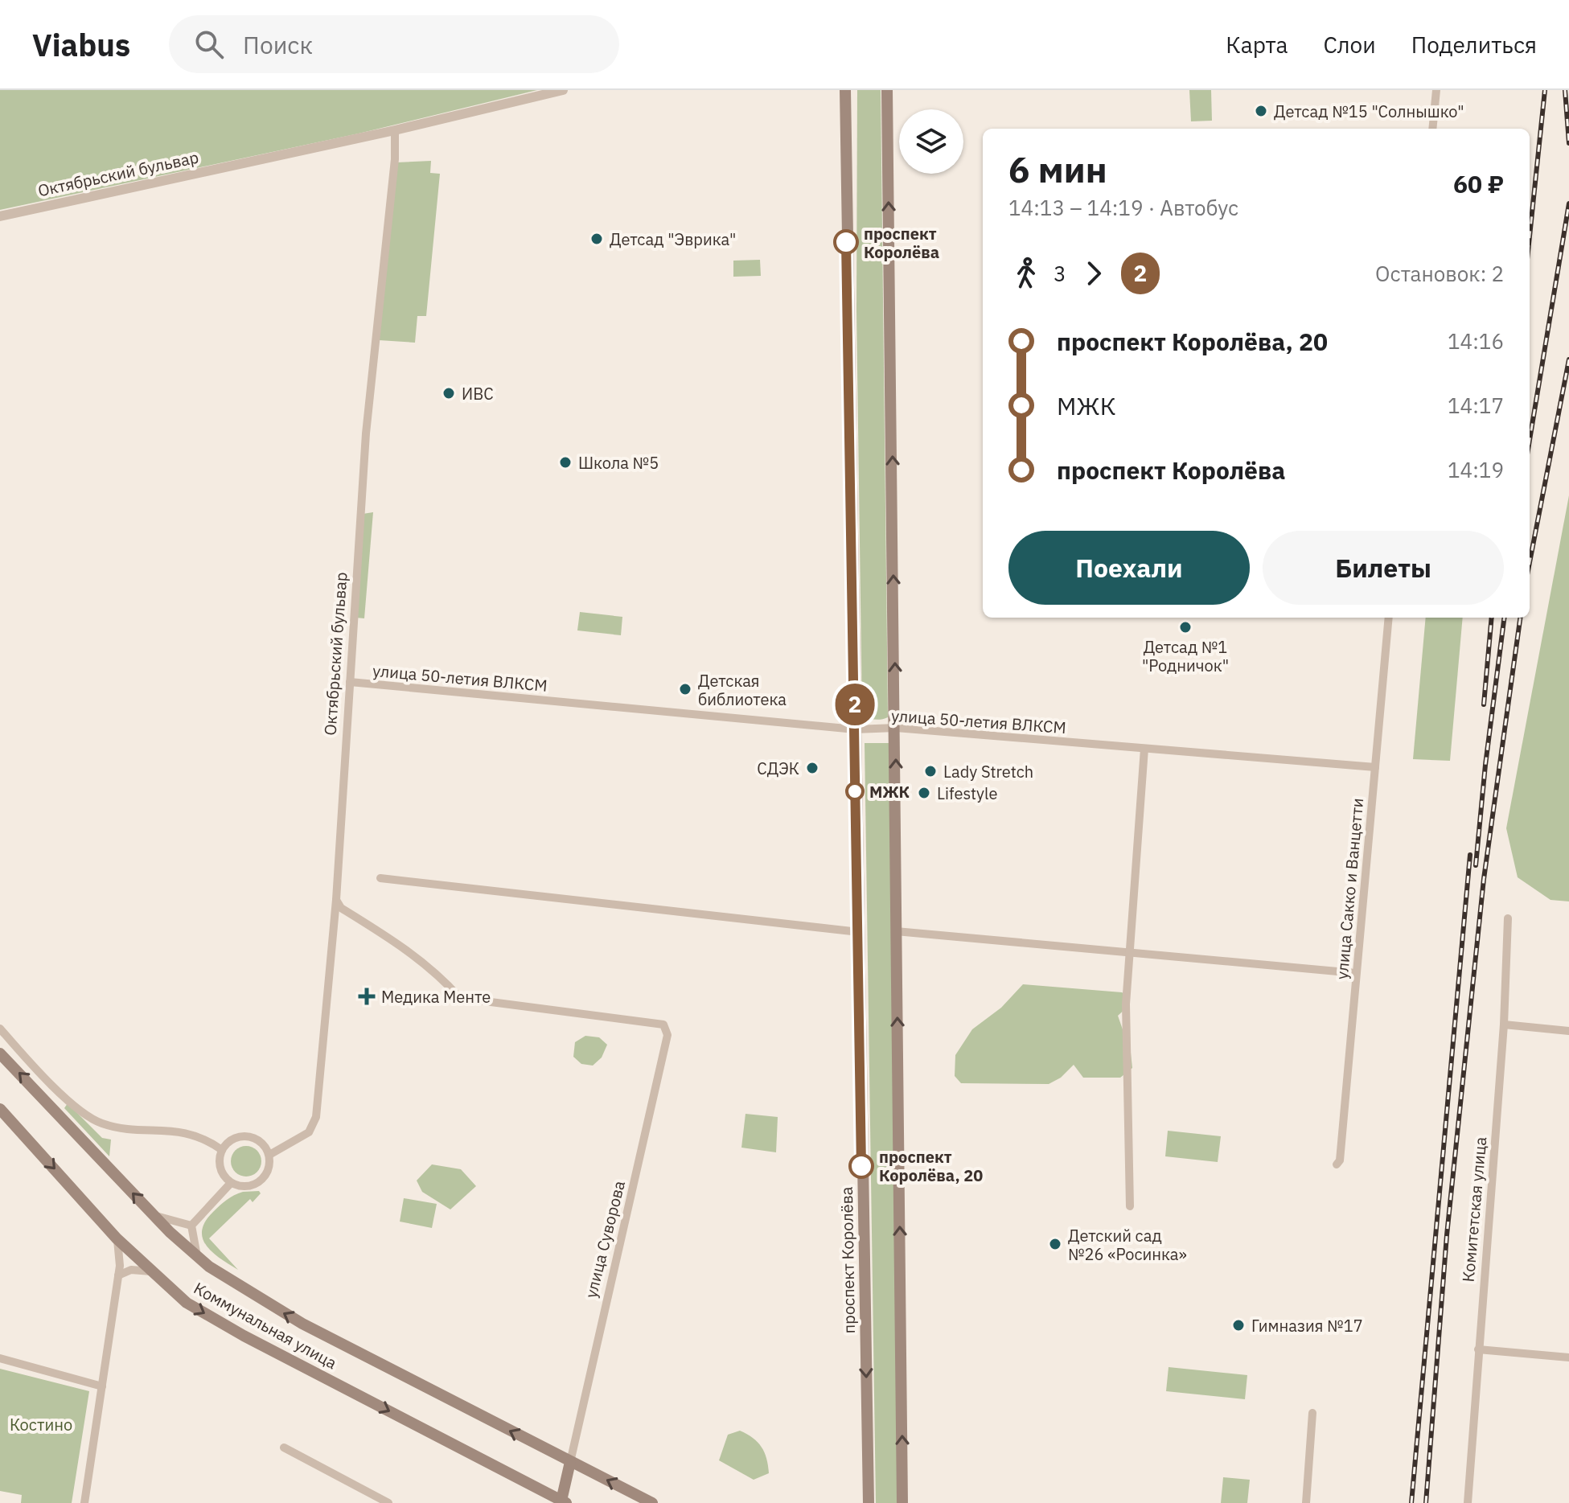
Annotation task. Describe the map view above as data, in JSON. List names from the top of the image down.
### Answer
{
  "streets": {
    "main road": ["проспект Королёва", "Коммунальная улица"],
    "street": [
      "Октябрьский бульвар",
      "улица 50-летия ВЛКСМ",
      "улица Сакко и Ванцетти",
      "Комитетская улица",
      "улица Суворова"
    ]
  },
  "crossings": [
    ["Октябрьский бульвар", "улица 50-летия ВЛКСМ"],
    ["Октябрьский бульвар", "улица Суворова"],
    ["улица 50-летия ВЛКСМ", "улица Сакко и Ванцетти"],
    ["улица 50-летия ВЛКСМ", "проспект Королёва"],
    ["улица Суворова", "Коммунальная улица"]
  ],
  "parks": ["Костино"],
  "places": {
    "other": [
      "Детсад №15 \"Солнышко\"",
      "Детсад \"Эврика\"",
      "проспект Королёва",
      "ИВС",
      "Школа №5",
      "Детсад №1 \"Родничок\"",
      "Детская библиотека",
      "СДЭК",
      "Lady Stretch",
      "МЖК",
      "Lifestyle",
      "проспект Королёва, 20",
      "Детский сад №26 «Росинка»",
      "Гимназия №17"
    ],
    "health": ["Медика Менте"]
  },
  "lines": ["bus line 2"],
  "page": {
    "header": "Viabus",
    "search": "Поиск",
    "nav": ["Карта", "Слои", "Поделиться"],
    "on_map": "2",
    "heading": ["6 мин", "14:13 – 14:19 · Автобус", "60 ₽"],
    "legs": ["3", "2", "Остановок: 2"],
    "list": [
      {
        "name": "проспект Королёва, 20",
        "value": "14:16"
      },
      {
        "name": "МЖК",
        "value": "14:17"
      },
      {
        "name": "проспект Королёва",
        "value": "14:19"
      }
    ],
    "buttons": ["Поехали", "Билеты"]
  }
}
